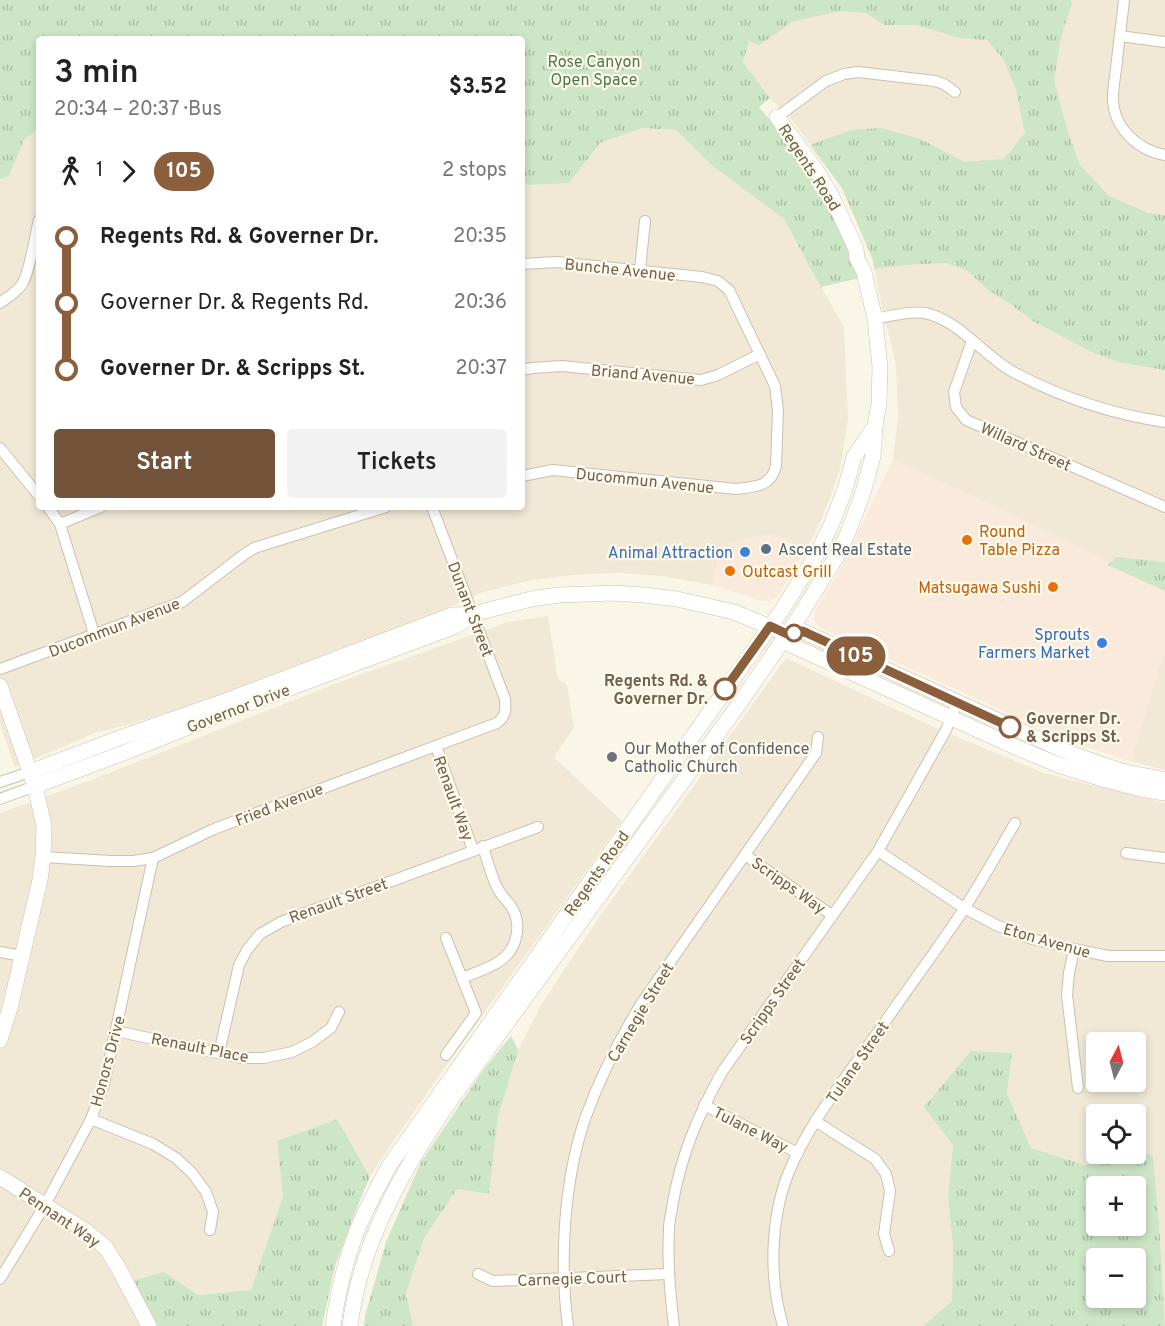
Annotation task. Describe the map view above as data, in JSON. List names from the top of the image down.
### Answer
{
  "streets": {
    "main road": ["Regents Road", "Governor Drive", "Pennant Way"],
    "street": [
      "Bunche Avenue",
      "Briand Avenue",
      "Willard Street",
      "Ducommun Avenue",
      "Dunant Street",
      "Renault Way",
      "Fried Avenue",
      "Scripps Way",
      "Renault Street",
      "Eton Avenue",
      "Scripps Street",
      "Carnegie Street",
      "Renault Place",
      "Honors Drive",
      "Tulane Street",
      "Tulane Way",
      "Carnegie Court"
    ]
  },
  "crossings": [
    ["Regents Road", "Governor Drive"],
    ["Bunche Avenue", "Briand Avenue"],
    ["Bunche Avenue", "Ducommun Avenue"],
    ["Briand Avenue", "Ducommun Avenue"],
    ["Dunant Street", "Governor Drive"],
    ["Dunant Street", "Fried Avenue"],
    ["Governor Drive", "Scripps Street"],
    ["Renault Way", "Fried Avenue"],
    ["Renault Way", "Renault Street"],
    ["Fried Avenue", "Honors Drive"],
    ["Scripps Way", "Scripps Street"],
    ["Scripps Way", "Carnegie Street"],
    ["Renault Street", "Renault Place"],
    ["Eton Avenue", "Scripps Street"],
    ["Eton Avenue", "Tulane Street"],
    ["Scripps Street", "Tulane Way"],
    ["Scripps Street", "Carnegie Court"],
    ["Carnegie Street", "Carnegie Court"],
    ["Renault Place", "Honors Drive"],
    ["Honors Drive", "Pennant Way"],
    ["Tulane Street", "Tulane Way"]
  ],
  "parks": ["Rose Canyon Open Space"],
  "places": [
    "Round Table Pizza",
    "Ascent Real Estate",
    "Animal Attraction",
    "Outcast Grill",
    "Matsugawa Sushi",
    "Sprouts Farmers Market",
    "Regents Rd. & Governer Dr.",
    "Governer Dr. & Scripps St.",
    "Our Mother of Confidence Catholic Church"
  ],
  "lines": ["bus line 105"],
  "north": "top",
  "page": {
    "on_map": "105",
    "heading": ["3 min", "20:34 – 20:37 · Bus", "$3.52"],
    "legs": ["1", "105", "2 stops"],
    "list": [
      {
        "name": "Regents Rd. & Governer Dr.",
        "value": "20:35"
      },
      {
        "name": "Governer Dr. & Regents Rd.",
        "value": "20:36"
      },
      {
        "name": "Governer Dr. & Scripps St.",
        "value": "20:37"
      }
    ],
    "buttons": ["Start", "Tickets"],
    "map_buttons": ["+", "−"]
  }
}
